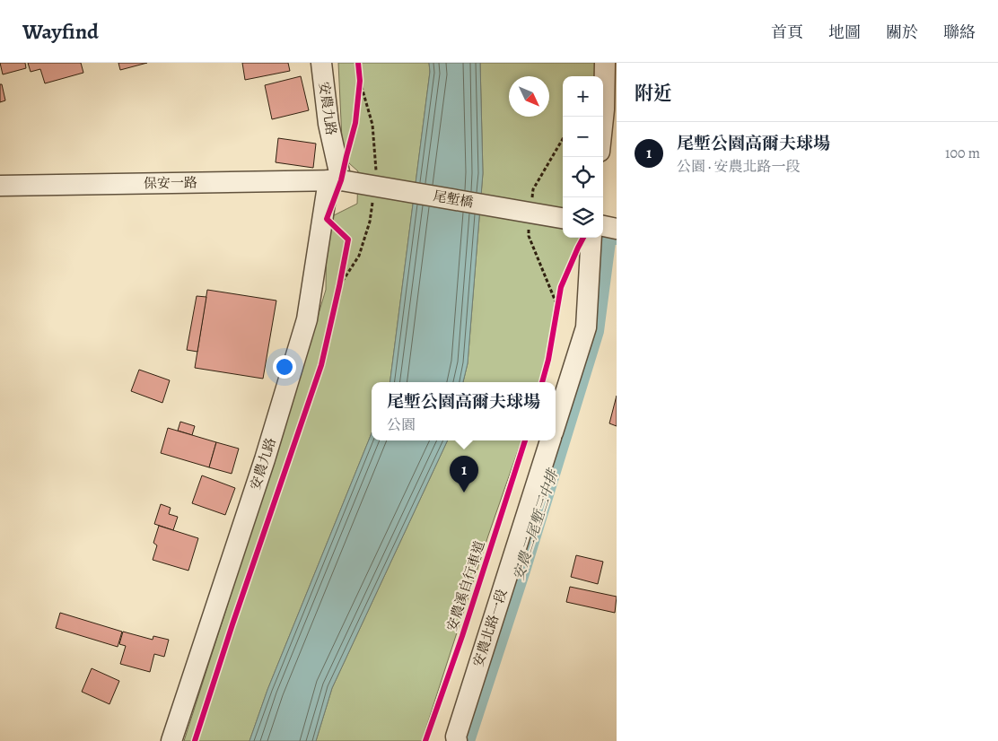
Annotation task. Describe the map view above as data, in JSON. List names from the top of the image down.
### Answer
{
  "streets": {
    "street": [
      "安農九路",
      "保安一路",
      "尾塹橋",
      "安農北路一段"
    ],
    "cycle path": ["安農溪自行車道"]
  },
  "crossings": [
    ["安農九路", "保安一路"],
    ["安農九路", "尾塹橋"],
    ["保安一路", "尾塹橋"]
  ],
  "water": ["安農二尾塹三中排"],
  "north": "bottom right",
  "page": {
    "header": "Wayfind",
    "nav": [
      "首頁",
      "地圖",
      "關於",
      "聯絡"
    ],
    "heading": "附近",
    "map_buttons": ["+", "−"],
    "list": [
      {
        "mark": "1",
        "name": "尾塹公園高爾夫球場",
        "note": "公園 · 安農北路一段",
        "value": "100 m"
      }
    ],
    "popup": ["尾塹公園高爾夫球場", "公園"],
    "pins": "1"
  }
}
